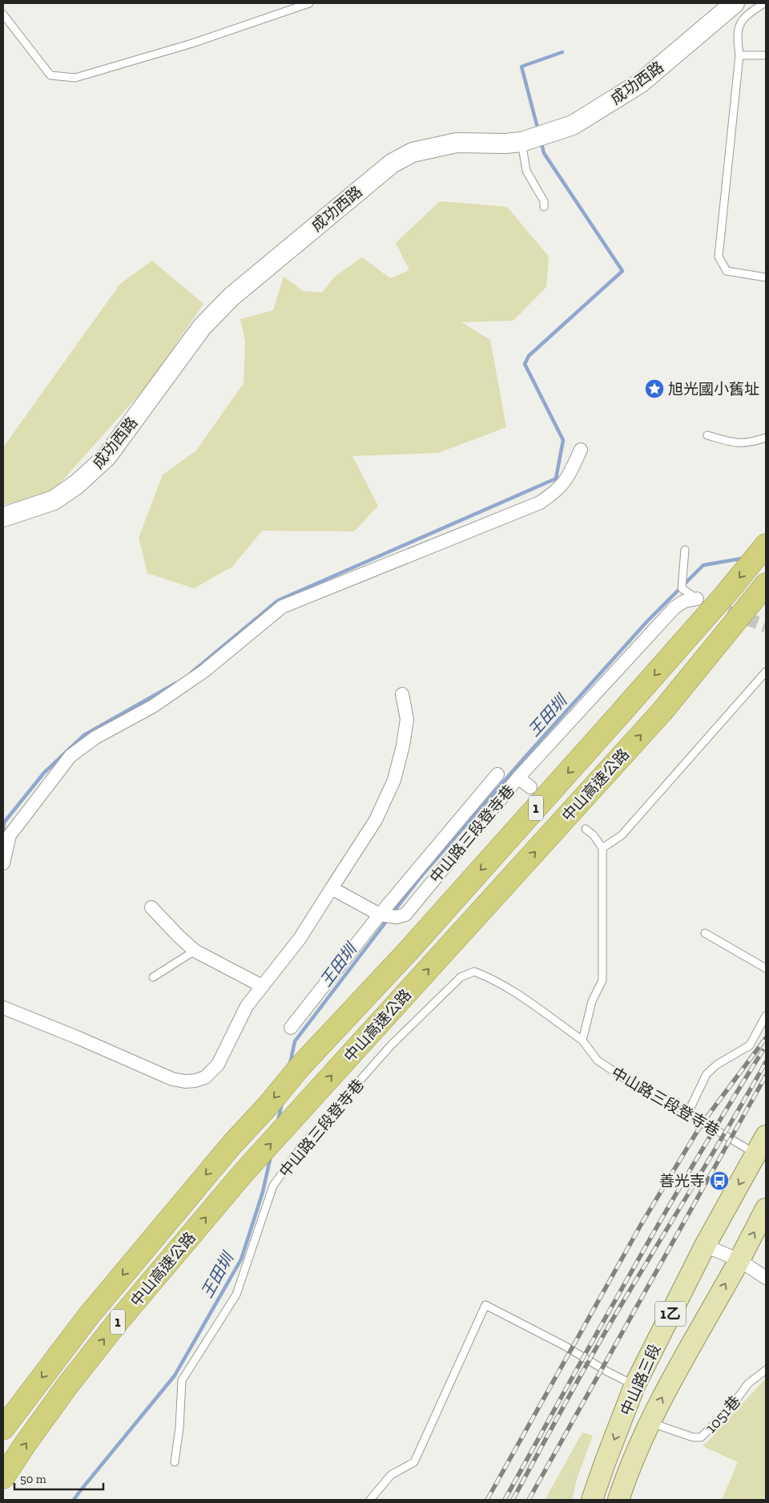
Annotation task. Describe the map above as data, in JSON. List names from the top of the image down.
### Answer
{
  "streets": {
    "highway": ["中山高速公路", "1"],
    "main road": ["1乙", "中山路三段"],
    "street": ["成功西路", "中山路三段登寺巷"],
    "lane": ["1051巷"]
  },
  "crossings": [
    ["中山路三段登寺巷", "中山路三段"],
    ["中山路三段", "1051巷"]
  ],
  "water": ["王田圳"],
  "places": {
    "place": ["旭光國小舊址"],
    "bus stop": ["善光寺"]
  },
  "scale_bar": "50 m"
}
